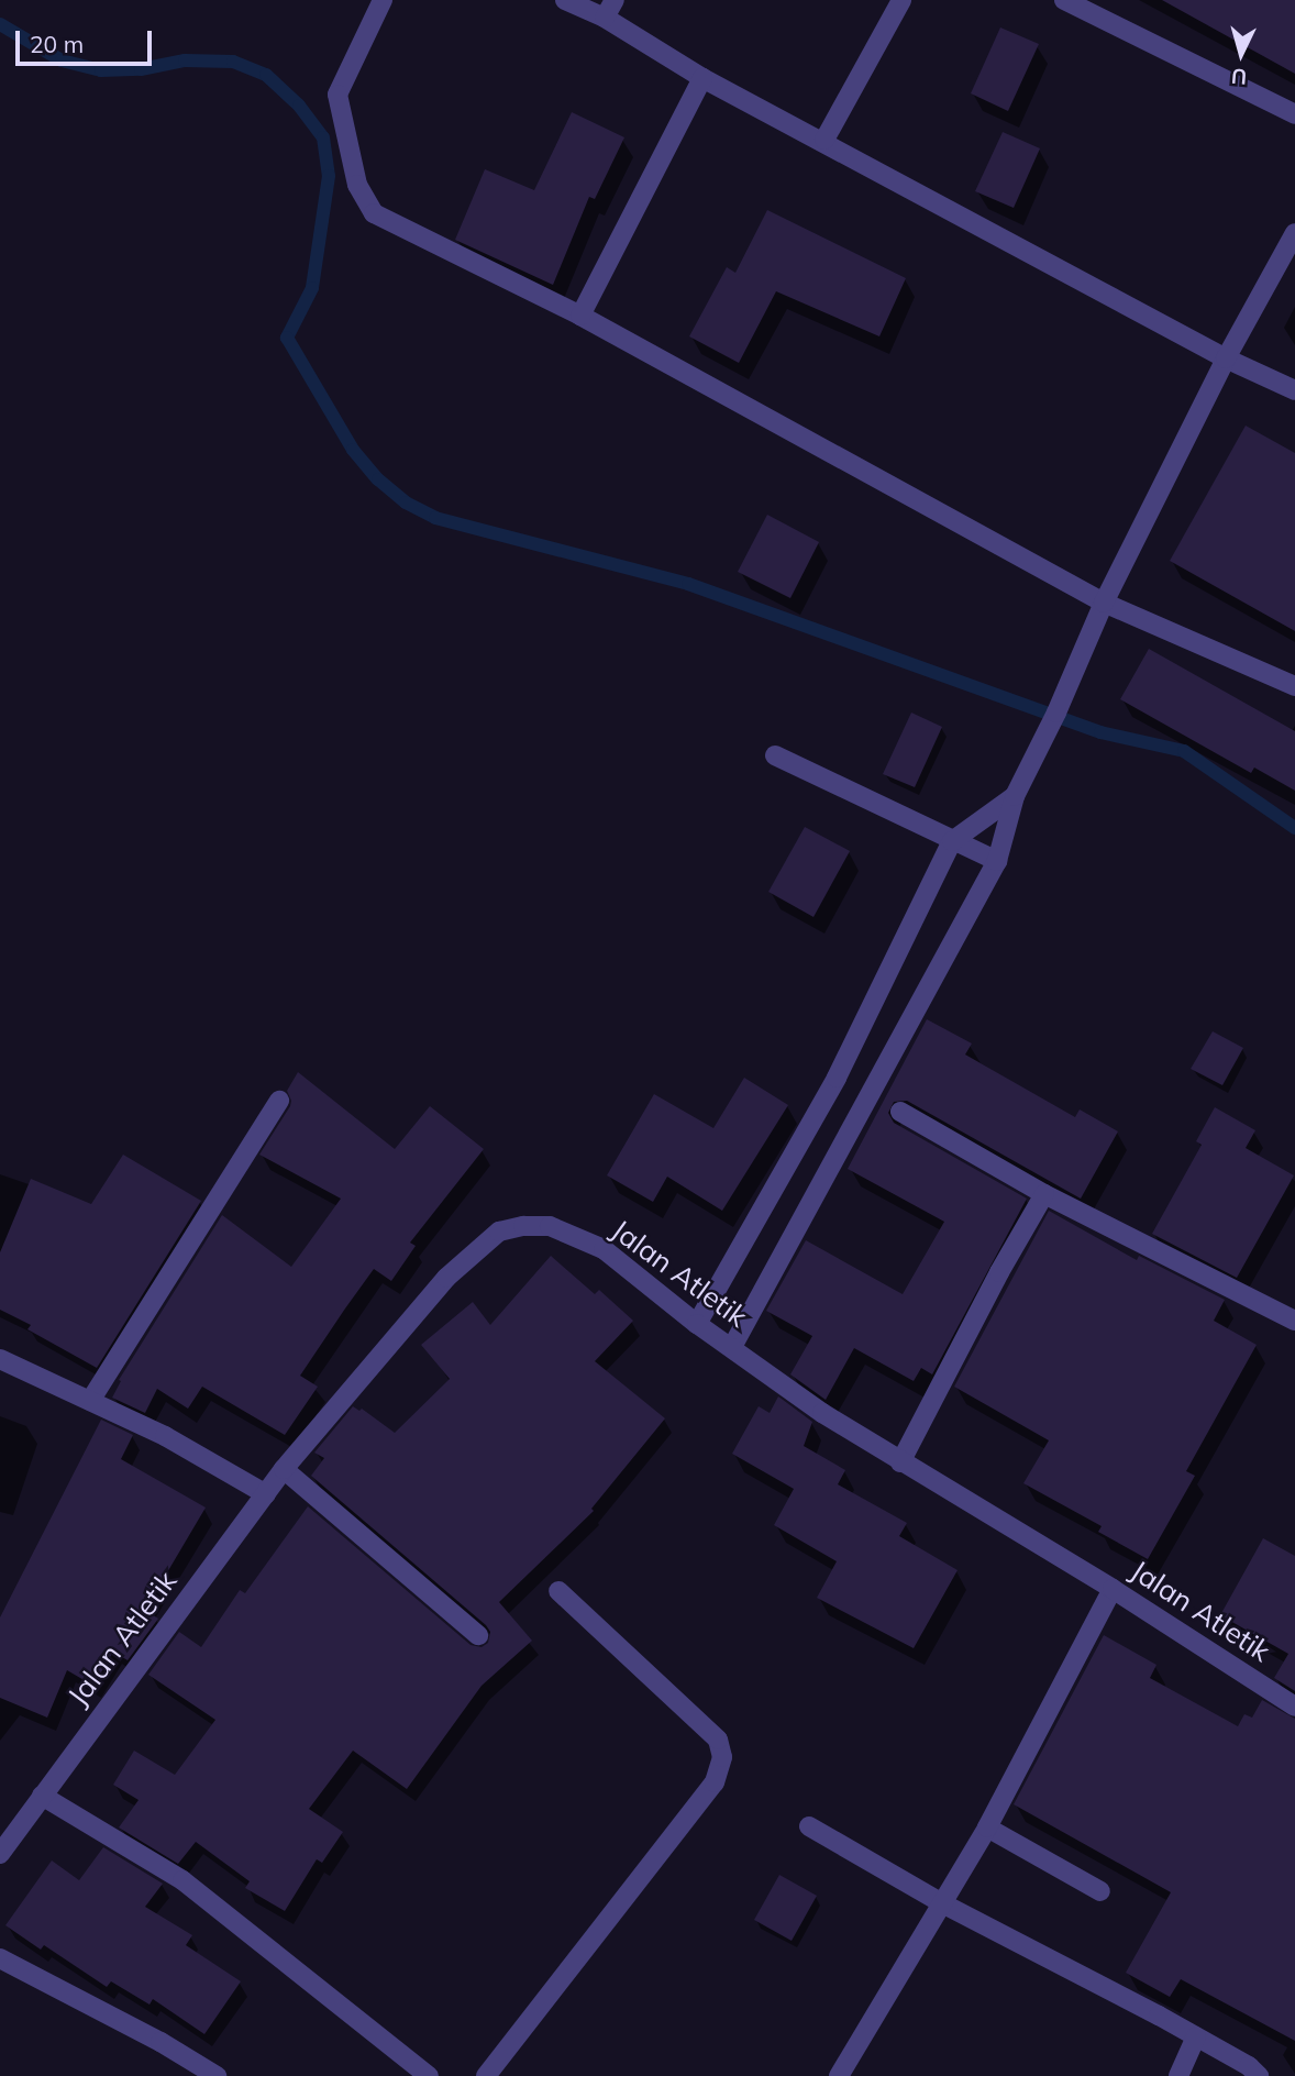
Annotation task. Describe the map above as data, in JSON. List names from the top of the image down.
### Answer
{
  "streets": {
    "street": ["Jalan Atletik"]
  },
  "scale_bar": "20 m",
  "north": "bottom"
}
